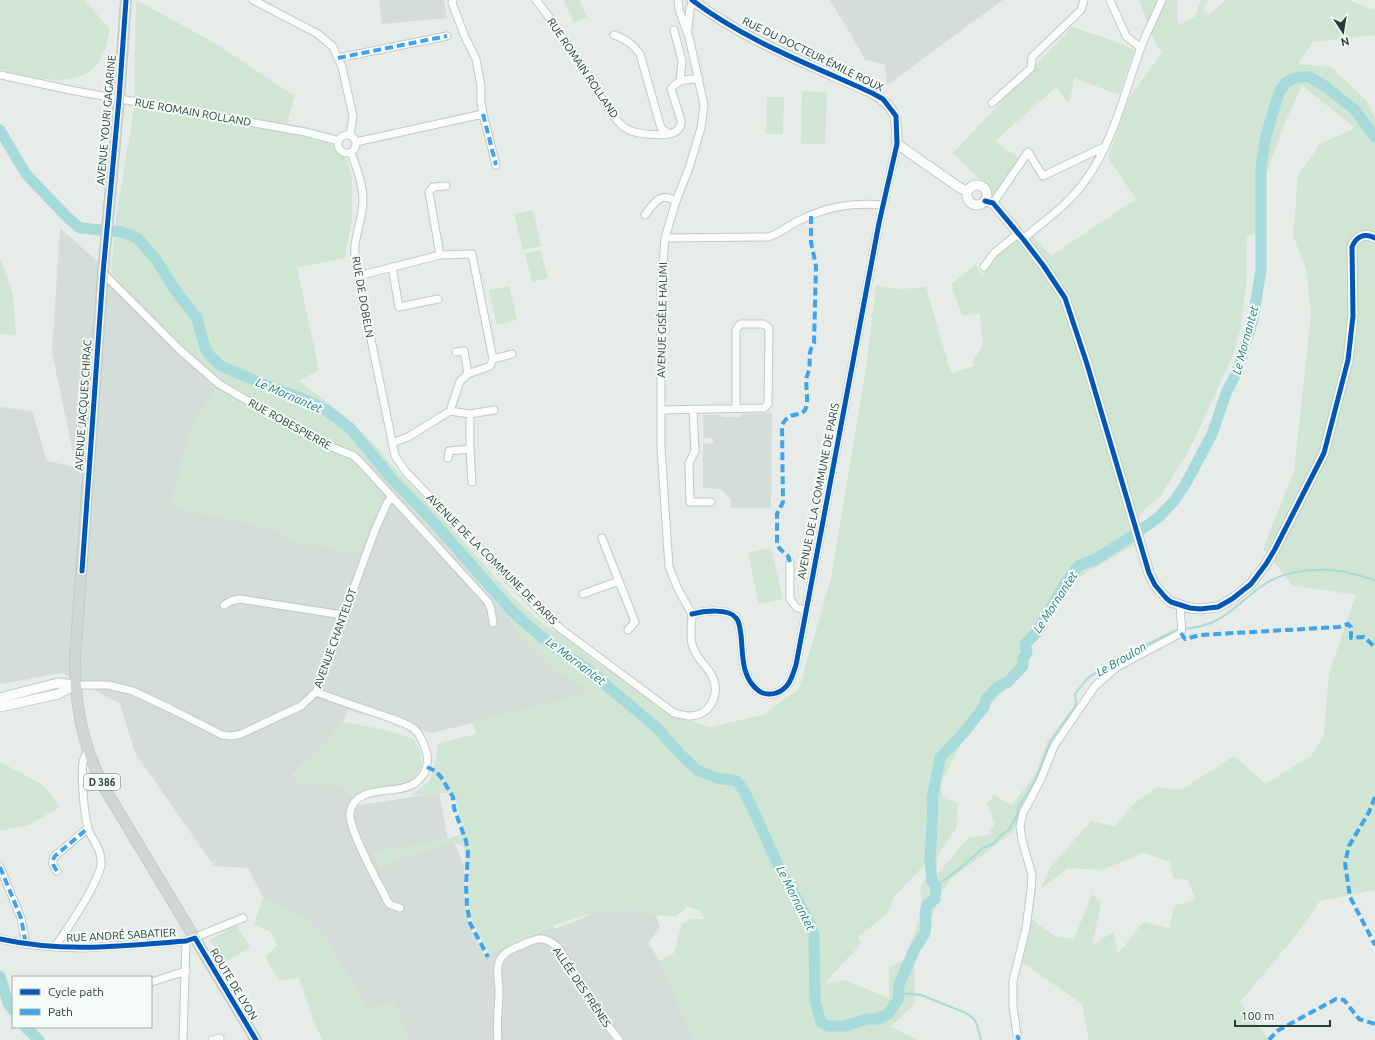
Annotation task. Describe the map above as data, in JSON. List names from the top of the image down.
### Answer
{
  "streets": {
    "main road": [
      "AVENUE YOURI GAGARINE",
      "AVENUE JACQUES CHIRAC",
      "D 386",
      "ROUTE DE LYON"
    ],
    "street": [
      "RUE DU DOCTEUR ÉMILE ROUX",
      "RUE ROMAIN ROLLAND",
      "RUE DE DOBELN",
      "AVENUE GISÈLE HALIMI",
      "RUE ROBESPIERRE",
      "AVENUE DE LA COMMUNE DE PARIS",
      "AVENUE CHANTELOT",
      "RUE ANDRÉ SABATIER",
      "ALLÉE DES FRÊNES"
    ]
  },
  "crossings": [
    ["RUE DU DOCTEUR ÉMILE ROUX", "AVENUE GISÈLE HALIMI"],
    ["RUE DU DOCTEUR ÉMILE ROUX", "AVENUE DE LA COMMUNE DE PARIS"],
    ["RUE ROMAIN ROLLAND", "AVENUE YOURI GAGARINE"],
    ["RUE ROMAIN ROLLAND", "RUE DE DOBELN"],
    ["AVENUE YOURI GAGARINE", "AVENUE JACQUES CHIRAC"],
    ["RUE DE DOBELN", "AVENUE DE LA COMMUNE DE PARIS"],
    ["AVENUE GISÈLE HALIMI", "AVENUE DE LA COMMUNE DE PARIS"],
    ["AVENUE JACQUES CHIRAC", "RUE ROBESPIERRE"],
    ["AVENUE JACQUES CHIRAC", "AVENUE CHANTELOT"],
    ["AVENUE JACQUES CHIRAC", "RUE ANDRÉ SABATIER"],
    ["AVENUE JACQUES CHIRAC", "ROUTE DE LYON"],
    ["RUE ROBESPIERRE", "AVENUE CHANTELOT"],
    ["RUE ANDRÉ SABATIER", "ROUTE DE LYON"]
  ],
  "water": ["Le Mornantet", "Le Broulon"],
  "legend": ["Cycle path", "Path"],
  "scale_bar": "100 m",
  "north": "bottom"
}
